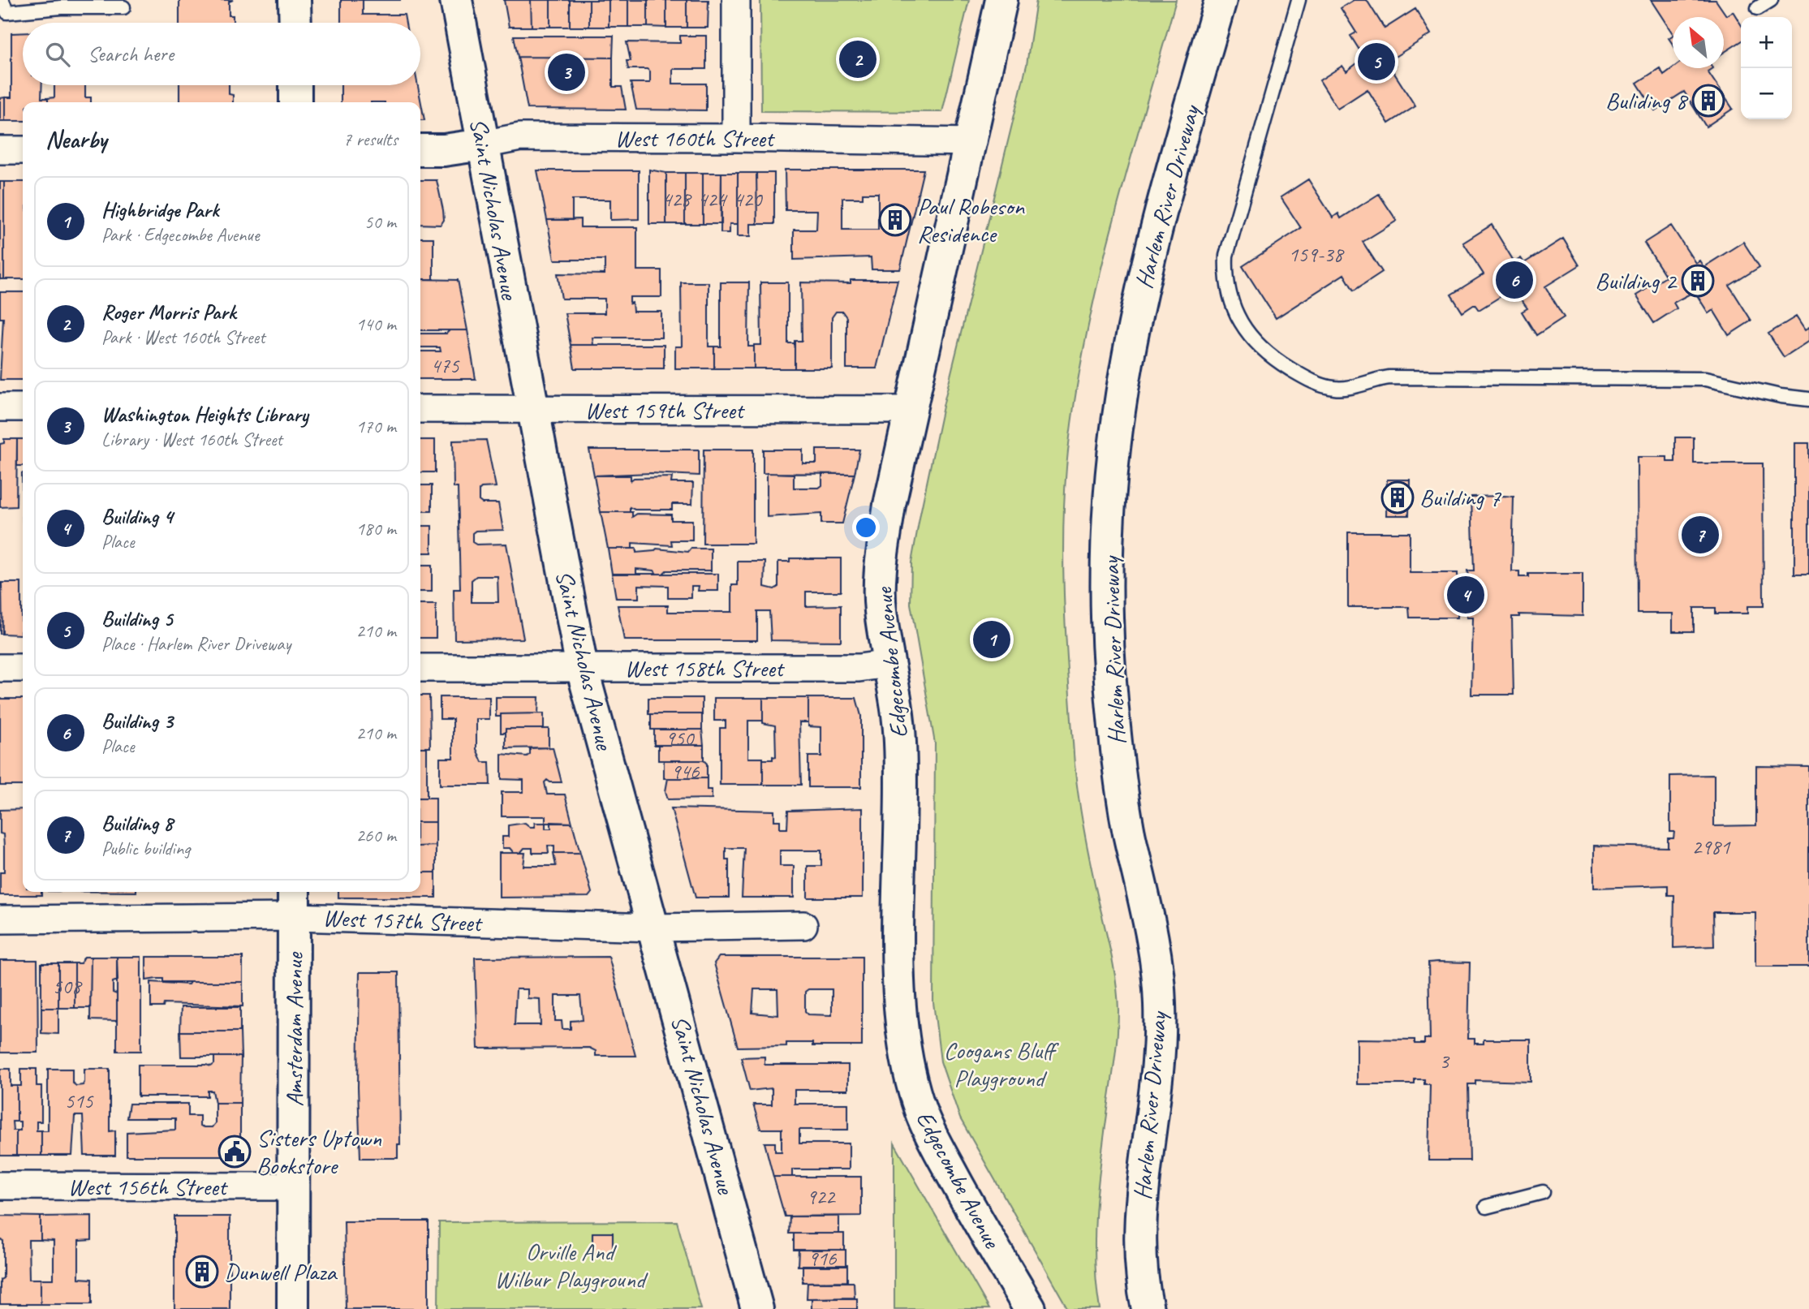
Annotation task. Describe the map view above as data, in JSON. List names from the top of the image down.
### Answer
{
  "streets": {
    "street": [
      "West 160th Street",
      "Harlem River Driveway",
      "Saint Nicholas Avenue",
      "West 159th Street",
      "Edgecombe Avenue",
      "West 158th Street",
      "West 157th Street",
      "Amsterdam Avenue",
      "West 156th Street"
    ]
  },
  "crossings": [
    ["West 160th Street", "Saint Nicholas Avenue"],
    ["West 160th Street", "Edgecombe Avenue"],
    ["Saint Nicholas Avenue", "West 159th Street"],
    ["Saint Nicholas Avenue", "West 158th Street"],
    ["Saint Nicholas Avenue", "West 157th Street"],
    ["West 159th Street", "Edgecombe Avenue"],
    ["Edgecombe Avenue", "West 158th Street"],
    ["West 157th Street", "Amsterdam Avenue"],
    ["Amsterdam Avenue", "West 156th Street"]
  ],
  "parks": ["Coogans Bluff Playground", "Orville And Wilbur Playground"],
  "places": {
    "building": [
      "Buliding 8",
      "Paul Robeson Residence",
      "Building 2",
      "Building 7",
      "Dunwell Plaza"
    ],
    "public building": ["Sisters Uptown Bookstore"]
  },
  "house_numbers": [
    "428",
    "424",
    "420",
    "159-38",
    "475",
    "950",
    "946",
    "2981",
    "508",
    "3",
    "515",
    "922",
    "916"
  ],
  "north": "top left",
  "page": {
    "map_buttons": ["+", "−"],
    "search": "Search here",
    "pins": [
      "2",
      "5",
      "3",
      "6",
      "7",
      "4",
      "1"
    ],
    "heading": ["Nearby", "7 results"],
    "list": [
      {
        "mark": "1",
        "name": "Highbridge Park",
        "note": "Park · Edgecombe Avenue",
        "value": "50 m"
      },
      {
        "mark": "2",
        "name": "Roger Morris Park",
        "note": "Park · West 160th Street",
        "value": "140 m"
      },
      {
        "mark": "3",
        "name": "Washington Heights Library",
        "note": "Library · West 160th Street",
        "value": "170 m"
      },
      {
        "mark": "4",
        "name": "Building 4",
        "note": "Place",
        "value": "180 m"
      },
      {
        "mark": "5",
        "name": "Building 5",
        "note": "Place · Harlem River Driveway",
        "value": "210 m"
      },
      {
        "mark": "6",
        "name": "Building 3",
        "note": "Place",
        "value": "210 m"
      },
      {
        "mark": "7",
        "name": "Building 8",
        "note": "Public building",
        "value": "260 m"
      }
    ]
  }
}
